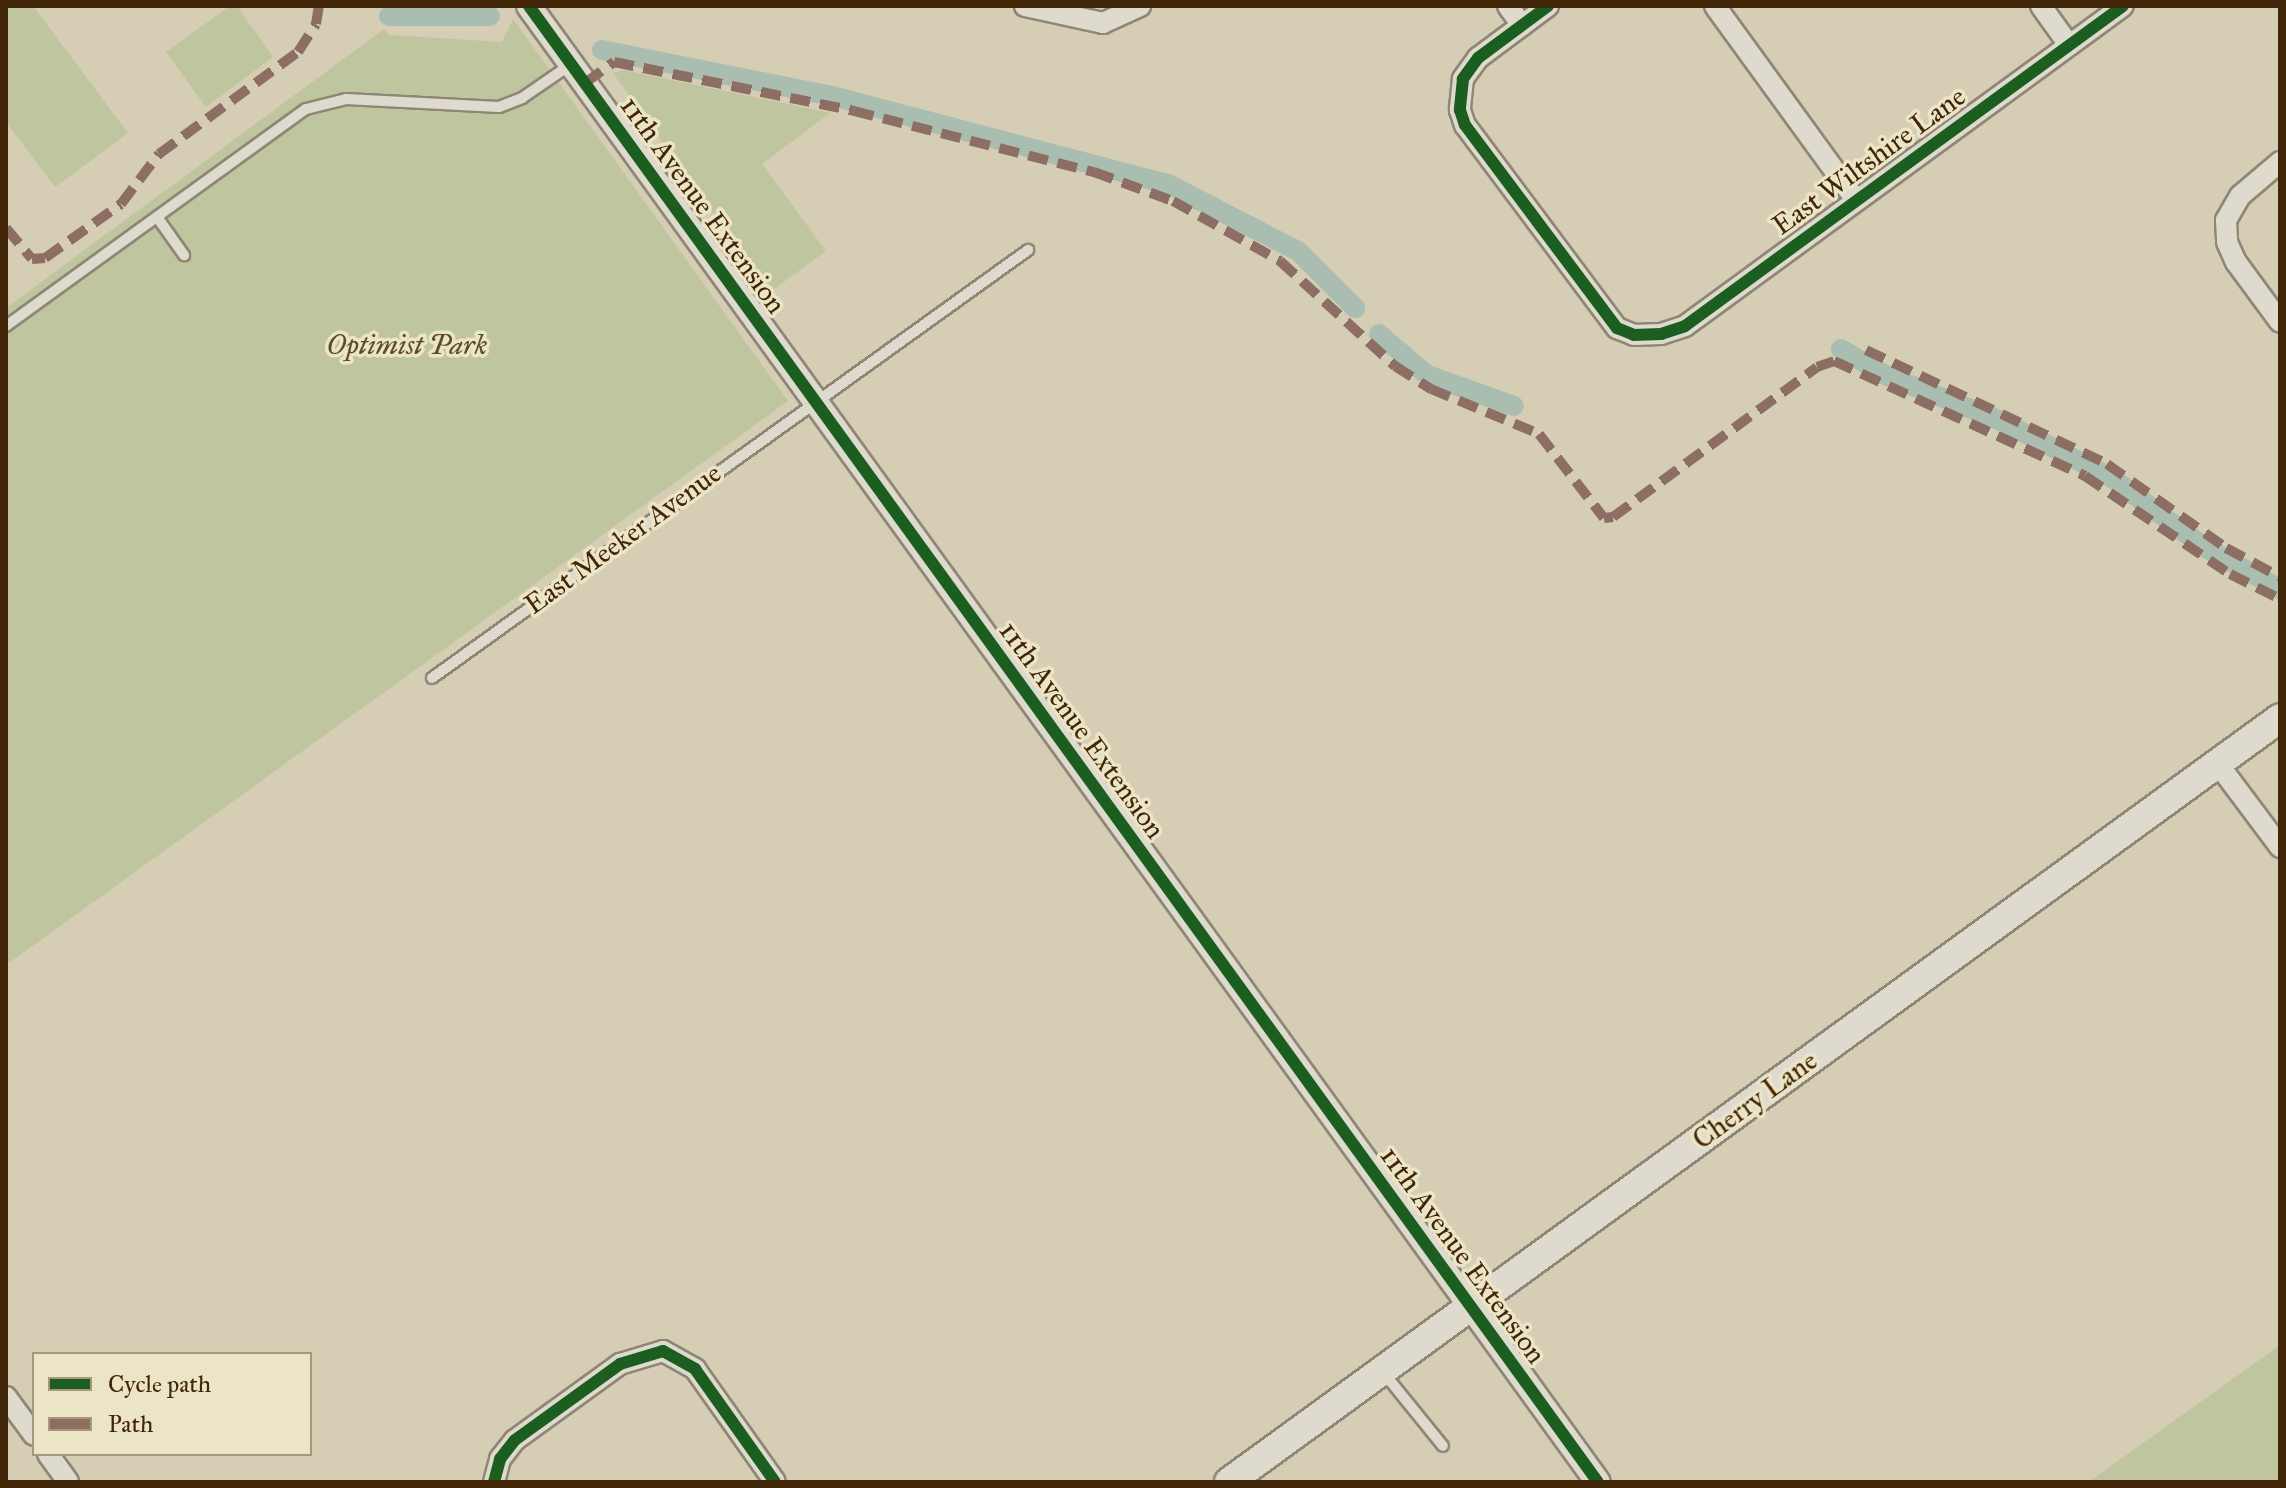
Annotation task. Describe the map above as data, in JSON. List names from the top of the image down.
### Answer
{
  "streets": {
    "main road": ["Cherry Lane"],
    "street": ["East Wiltshire Lane", "11th Avenue Extension"],
    "lane": ["East Meeker Avenue"]
  },
  "crossings": [
    ["11th Avenue Extension", "East Meeker Avenue"],
    ["11th Avenue Extension", "Cherry Lane"]
  ],
  "parks": ["Optimist Park"],
  "legend": ["Cycle path", "Path"]
}
